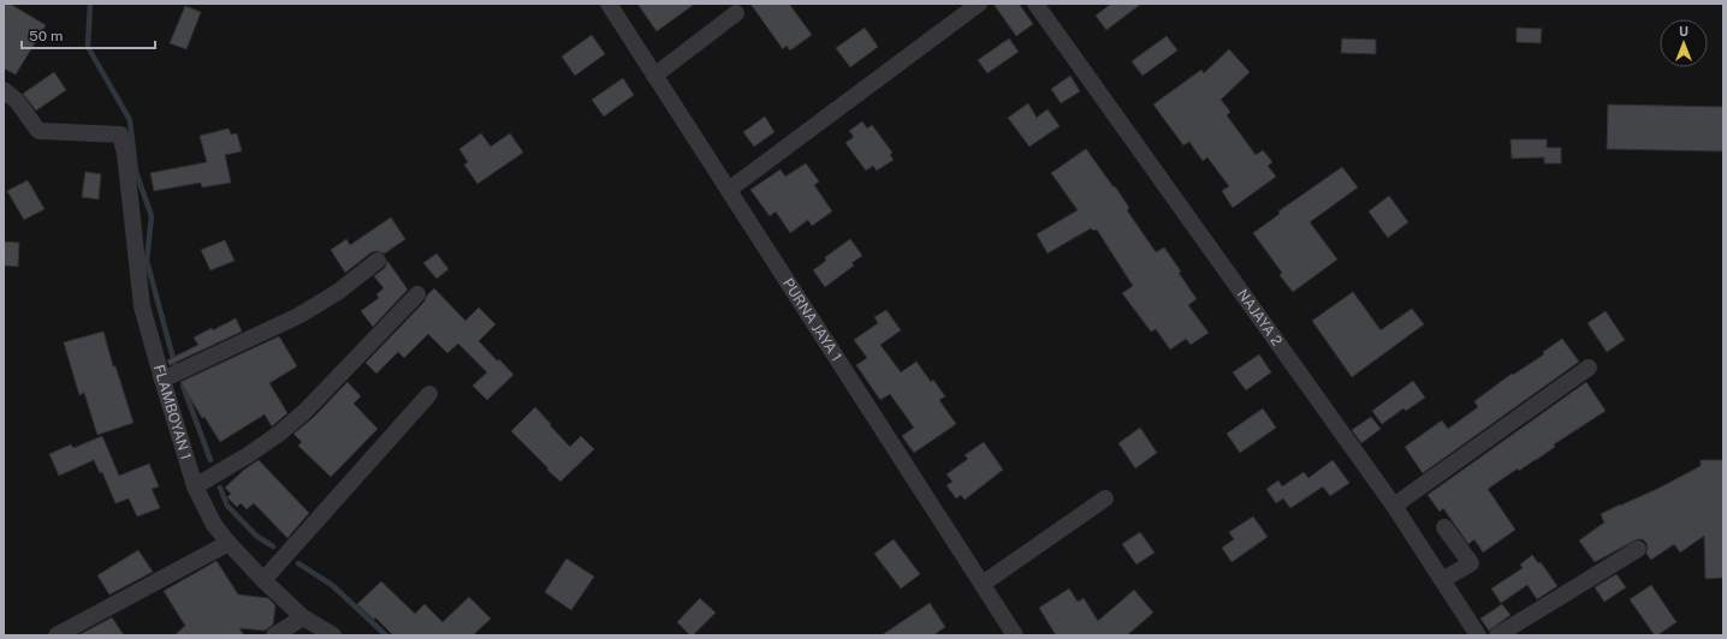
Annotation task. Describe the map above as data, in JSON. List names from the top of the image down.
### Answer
{
  "streets": {
    "street": ["NAJAYA 2", "PURNA JAYA 1", "FLAMBOYAN 1"]
  },
  "scale_bar": "50 m",
  "north": "top"
}
